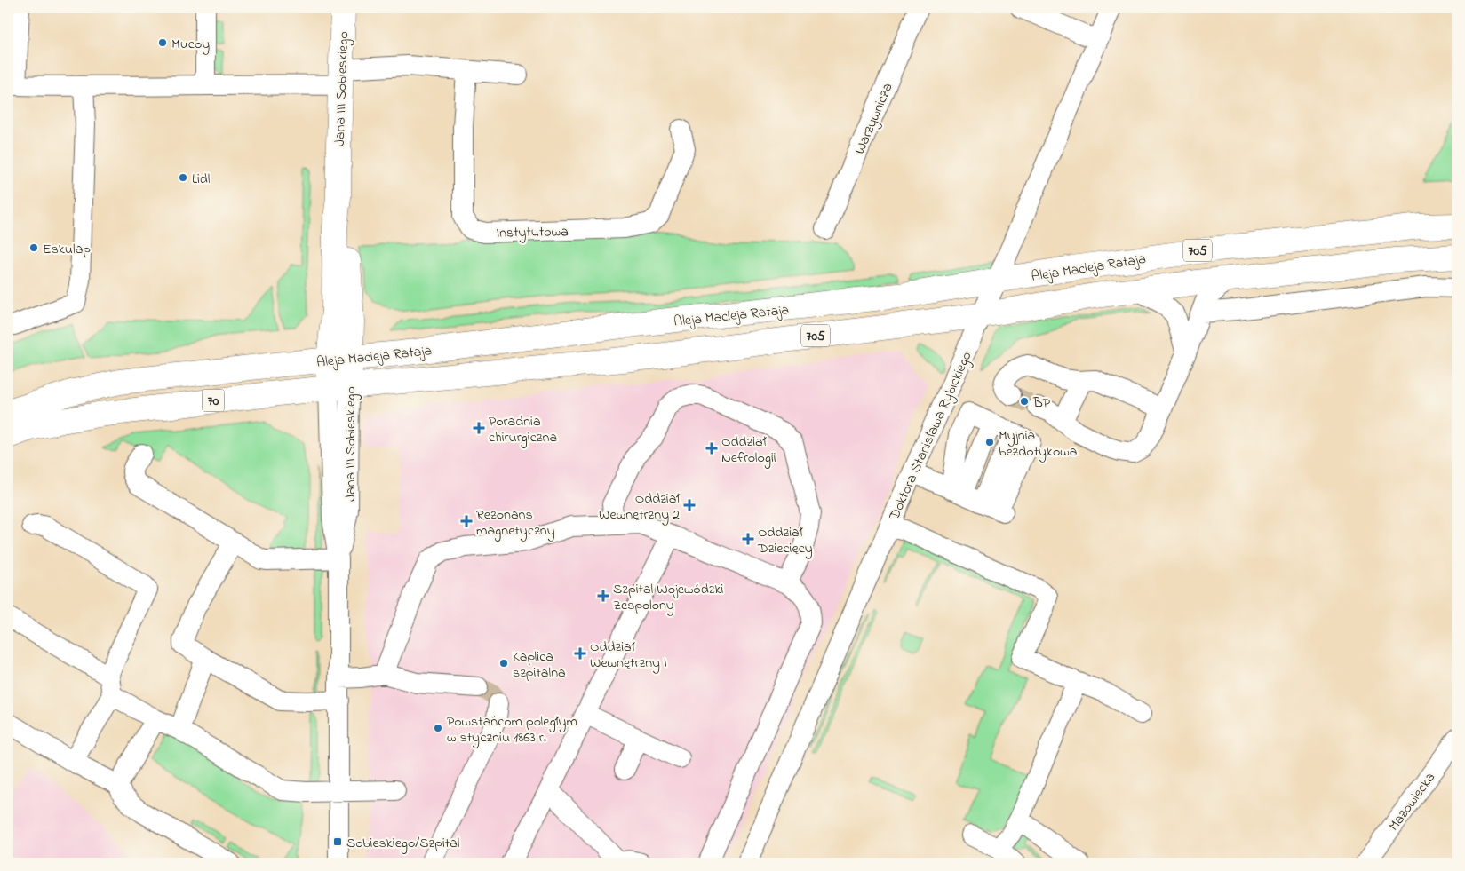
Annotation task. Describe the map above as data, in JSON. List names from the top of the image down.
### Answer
{
  "streets": {
    "main road": [
      "Jana III Sobieskiego",
      "705",
      "Aleja Macieja Rataja",
      "70"
    ],
    "street": [
      "Warzywnicza",
      "Instytutowa",
      "Doktora Stanisława Rybickiego",
      "Mazowiecka"
    ]
  },
  "crossings": [
    ["Jana III Sobieskiego", "Aleja Macieja Rataja"],
    ["Aleja Macieja Rataja", "Doktora Stanisława Rybickiego"]
  ],
  "places": {
    "other": [
      "Mucoy",
      "Lidl",
      "Eskulap",
      "BP",
      "Myjnia bezdotykowa",
      "Kaplica szpitalna",
      "Powstańcom poległym w styczniu 1863 r."
    ],
    "health": [
      "Poradnia chirurgiczna",
      "Oddział Nefrologii",
      "Oddział Wewnętrzny 2",
      "Rezonans magnetyczny",
      "Oddział Dziecięcy",
      "Szpital Wojewódzki Zespolony",
      "Oddział Wewnętrzny I"
    ],
    "transit": ["Sobieskiego/Szpital"]
  }
}
